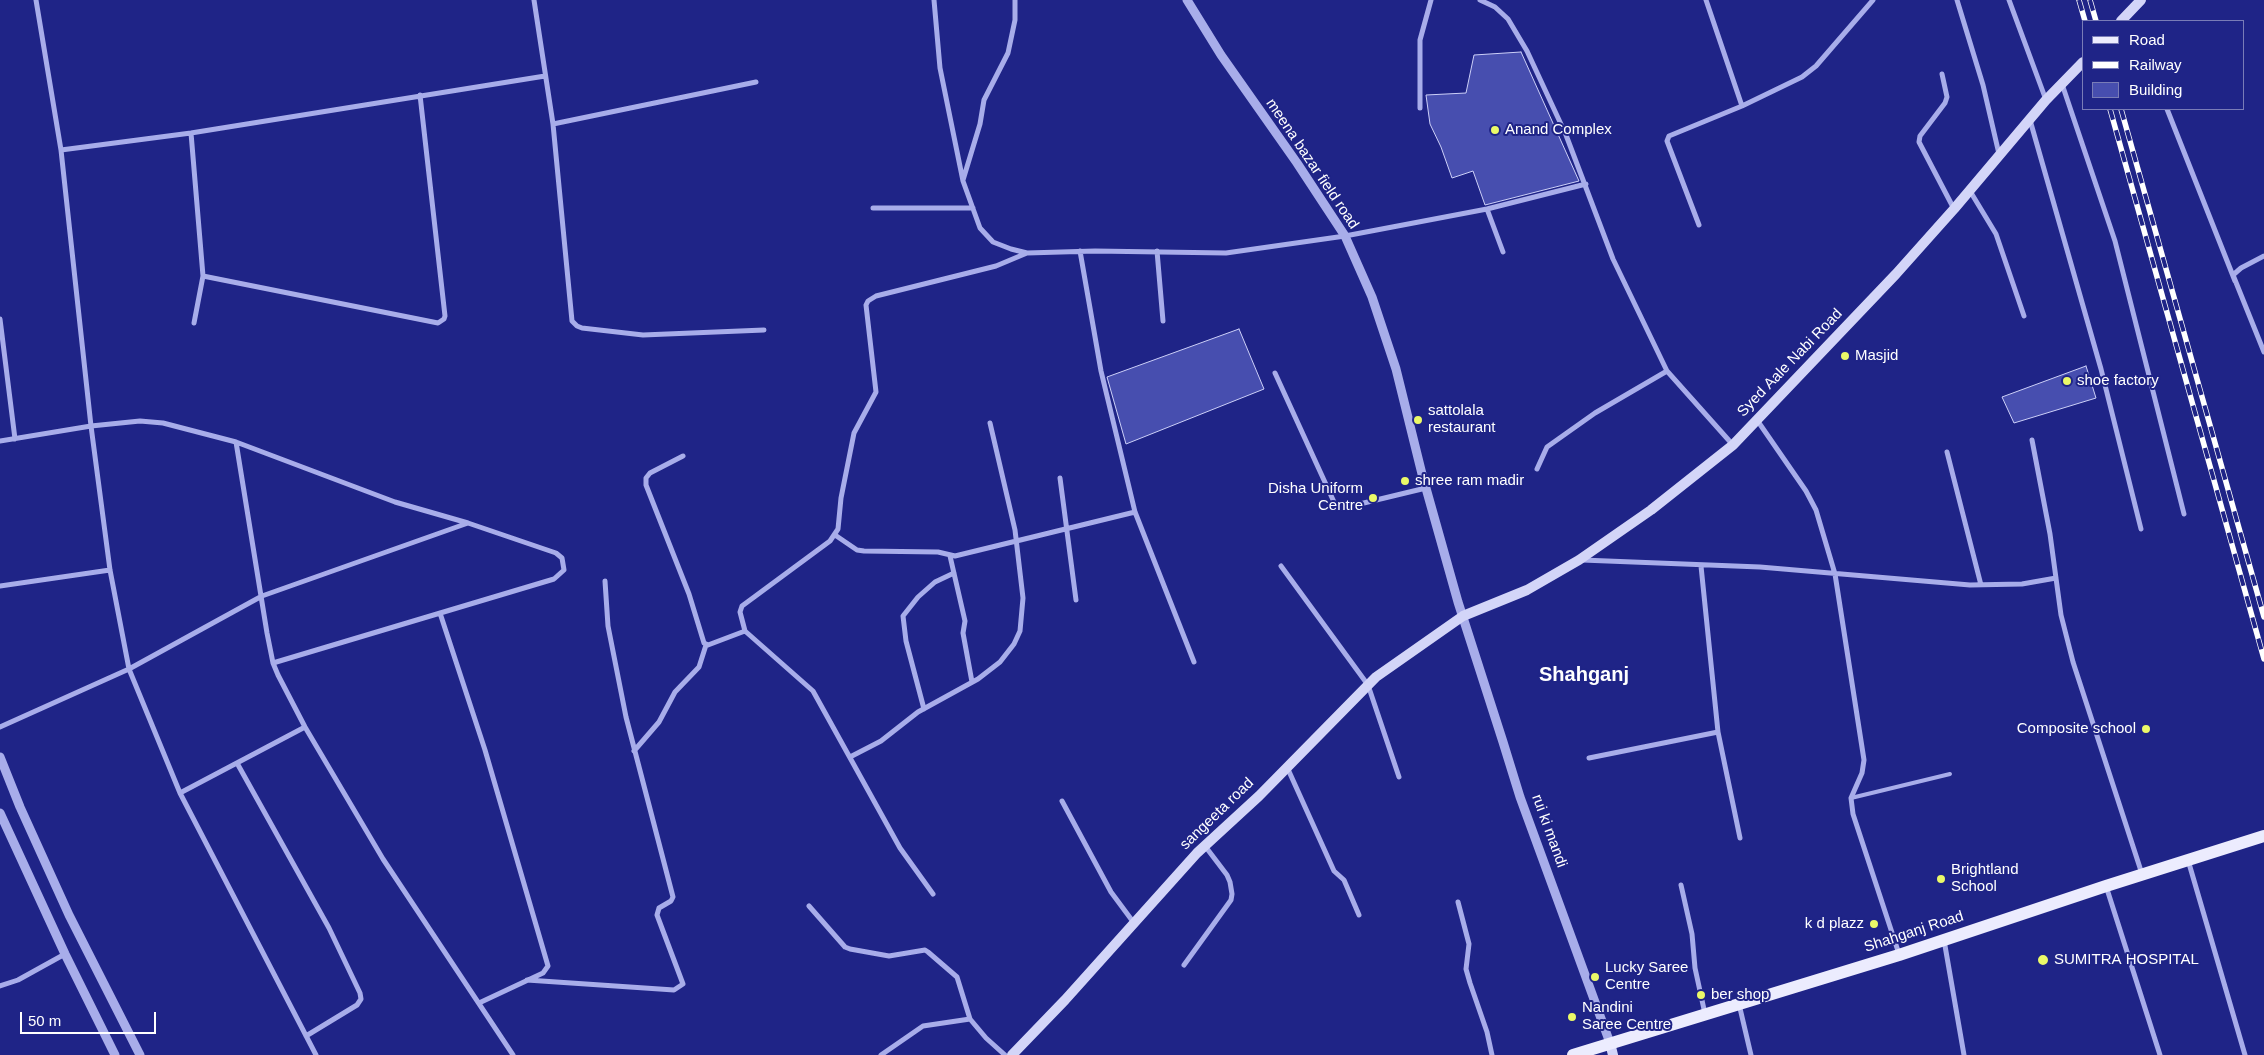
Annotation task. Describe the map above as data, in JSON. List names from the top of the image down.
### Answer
{
  "streets": {
    "main road": ["Syed Aale Nabi Road", "sangeeta road", "Shahganj Road"],
    "street": ["meena bazar field road", "rui ki mandi"]
  },
  "crossings": [
    ["meena bazar field road", "Syed Aale Nabi Road"],
    ["meena bazar field road", "sangeeta road"],
    ["meena bazar field road", "rui ki mandi"],
    ["Syed Aale Nabi Road", "sangeeta road"],
    ["Syed Aale Nabi Road", "rui ki mandi"],
    ["sangeeta road", "rui ki mandi"],
    ["rui ki mandi", "Shahganj Road"]
  ],
  "districts": ["Shahganj"],
  "places": [
    "Anand Complex",
    "Masjid",
    "shoe factory",
    "sattolala restaurant",
    "shree ram madir",
    "Disha Uniform Centre",
    "Composite school",
    "Brightland School",
    "k d plazz",
    "SUMITRA HOSPITAL",
    "Lucky Saree Centre",
    "ber shop",
    "Nandini Saree Centre"
  ],
  "legend": ["Road", "Railway", "Building"],
  "scale_bar": "50 m"
}
